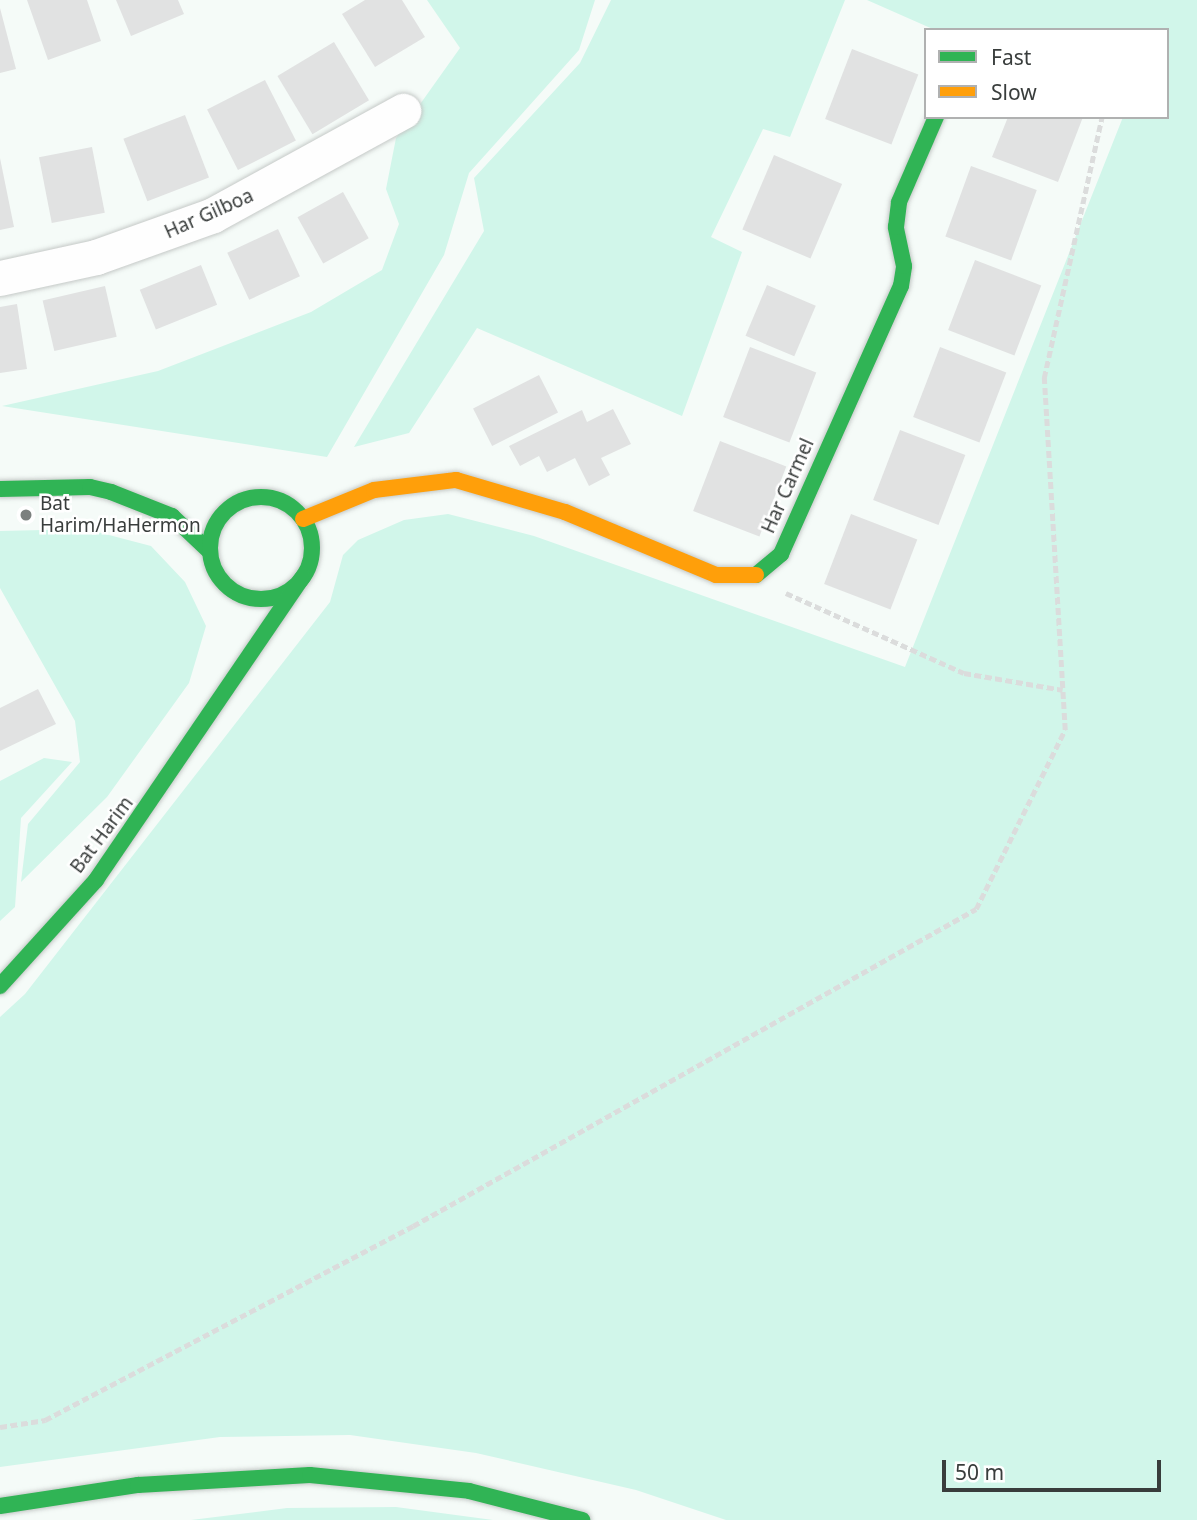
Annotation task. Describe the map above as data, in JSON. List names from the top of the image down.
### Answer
{
  "streets": {
    "street": ["Har Gilboa", "Har Carmel", "Bat Harim"]
  },
  "places": ["Bat Harim/HaHermon"],
  "legend": ["Fast", "Slow"],
  "scale_bar": "50 m"
}
